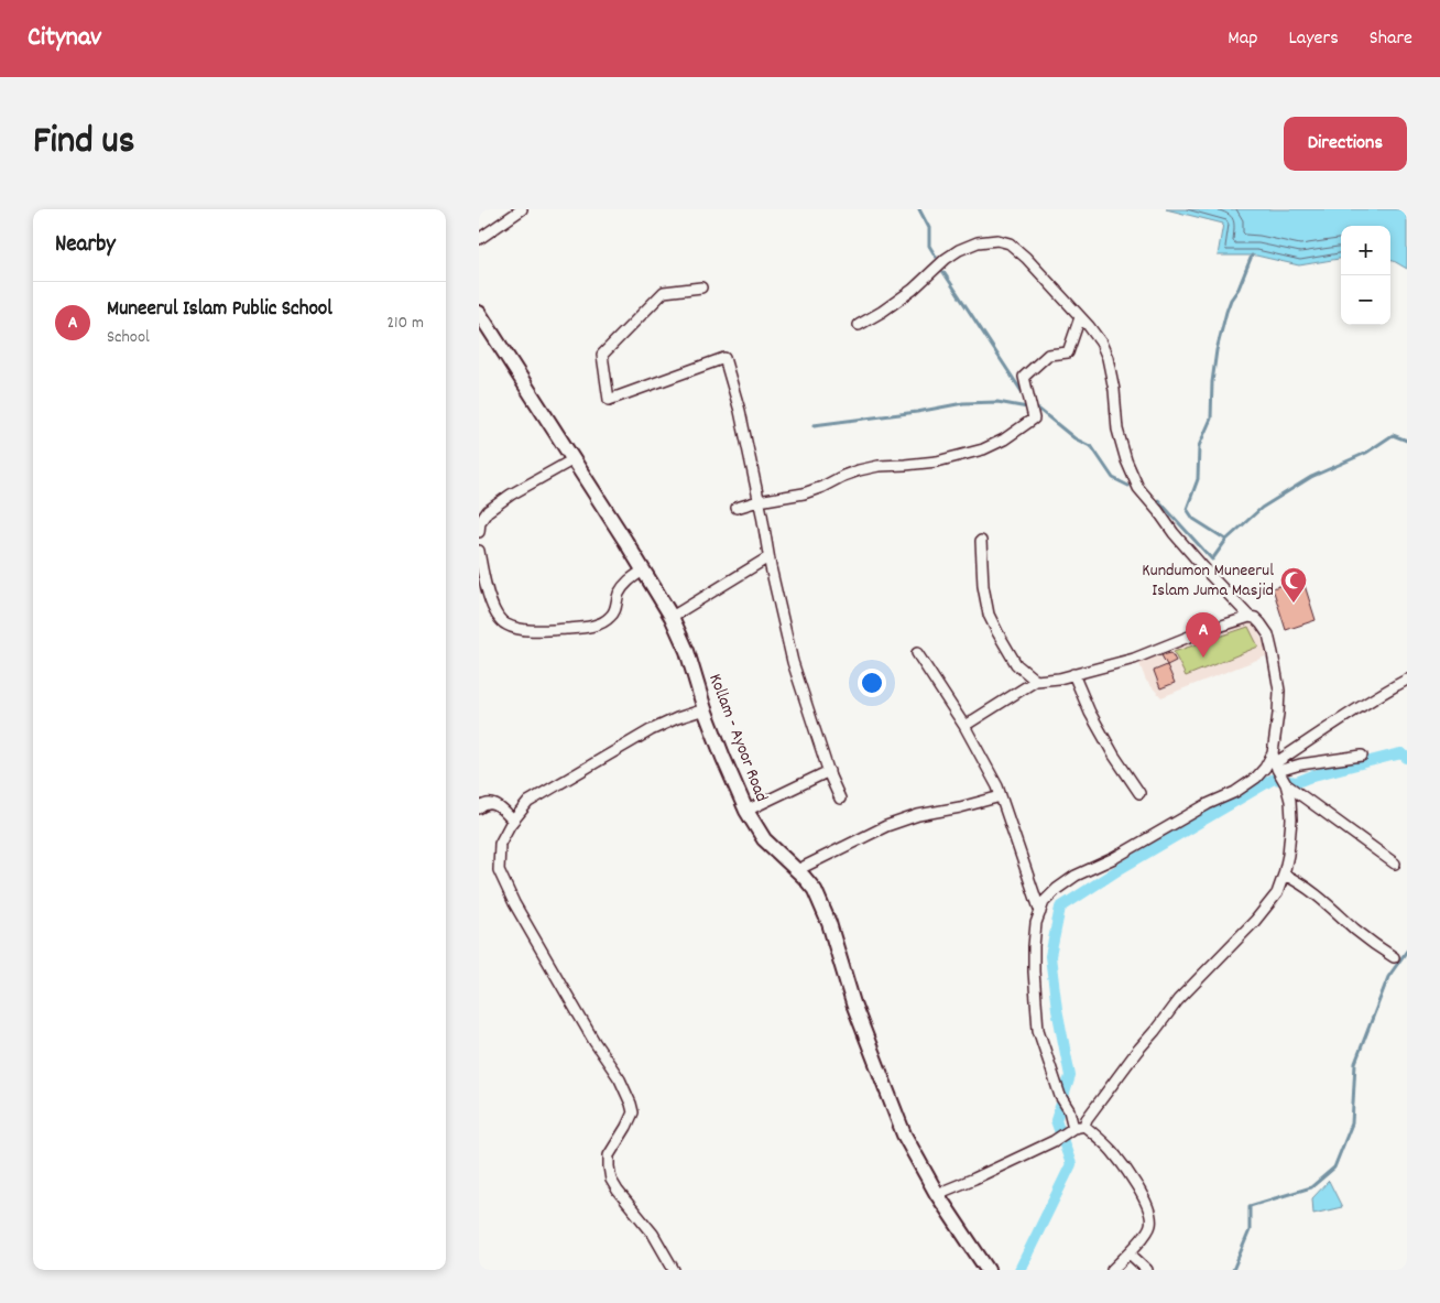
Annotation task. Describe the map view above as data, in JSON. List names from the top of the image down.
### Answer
{
  "streets": {
    "main road": ["Kollam - Ayoor Road"]
  },
  "places": {
    "mosque": ["Kundumon Muneerul Islam Juma Masjid"]
  },
  "page": {
    "header": "Citynav",
    "nav": ["Map", "Layers", "Share"],
    "title": "Find us",
    "buttons": "Directions",
    "heading": "Nearby",
    "map_buttons": ["+", "−"],
    "list": [
      {
        "mark": "A",
        "name": "Muneerul Islam Public School",
        "note": "School",
        "value": "210 m"
      }
    ],
    "pins": "A"
  }
}
